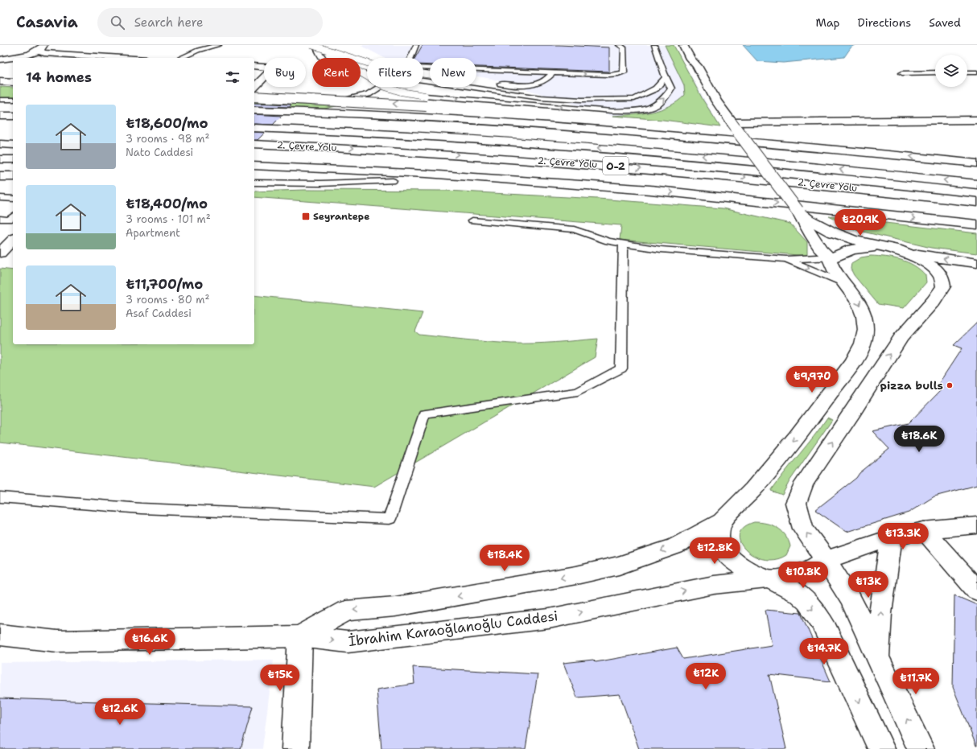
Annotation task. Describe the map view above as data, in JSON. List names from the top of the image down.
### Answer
{
  "streets": {
    "main road": ["2. Çevre Yolu", "O-2", "İbrahim Karaoğlanoğlu Caddesi"]
  },
  "places": {
    "transit": ["Seyrantepe"],
    "other": ["pizza bulls"]
  },
  "page": {
    "header": "Casavia",
    "search": "Search here",
    "nav": ["Map", "Directions", "Saved"],
    "chip": [
      "Buy",
      "Rent",
      "Filters",
      "New"
    ],
    "heading": "14 homes",
    "list": [
      {
        "name": "₺18,600/mo",
        "note": "3 rooms · 98 m² · Nato Caddesi"
      },
      {
        "name": "₺18,400/mo",
        "note": "3 rooms · 101 m² · Apartment"
      },
      {
        "name": "₺11,700/mo",
        "note": "3 rooms · 80 m² · Asaf Caddesi"
      }
    ],
    "price": [
      "₺20.9K",
      "₺9,970",
      "₺18.6K",
      "₺13.3K",
      "₺12.8K",
      "₺18.4K",
      "₺10.8K",
      "₺13K",
      "₺16.6K",
      "₺14.7K",
      "₺12K",
      "₺15K",
      "₺11.7K",
      "₺12.6K"
    ]
  }
}
